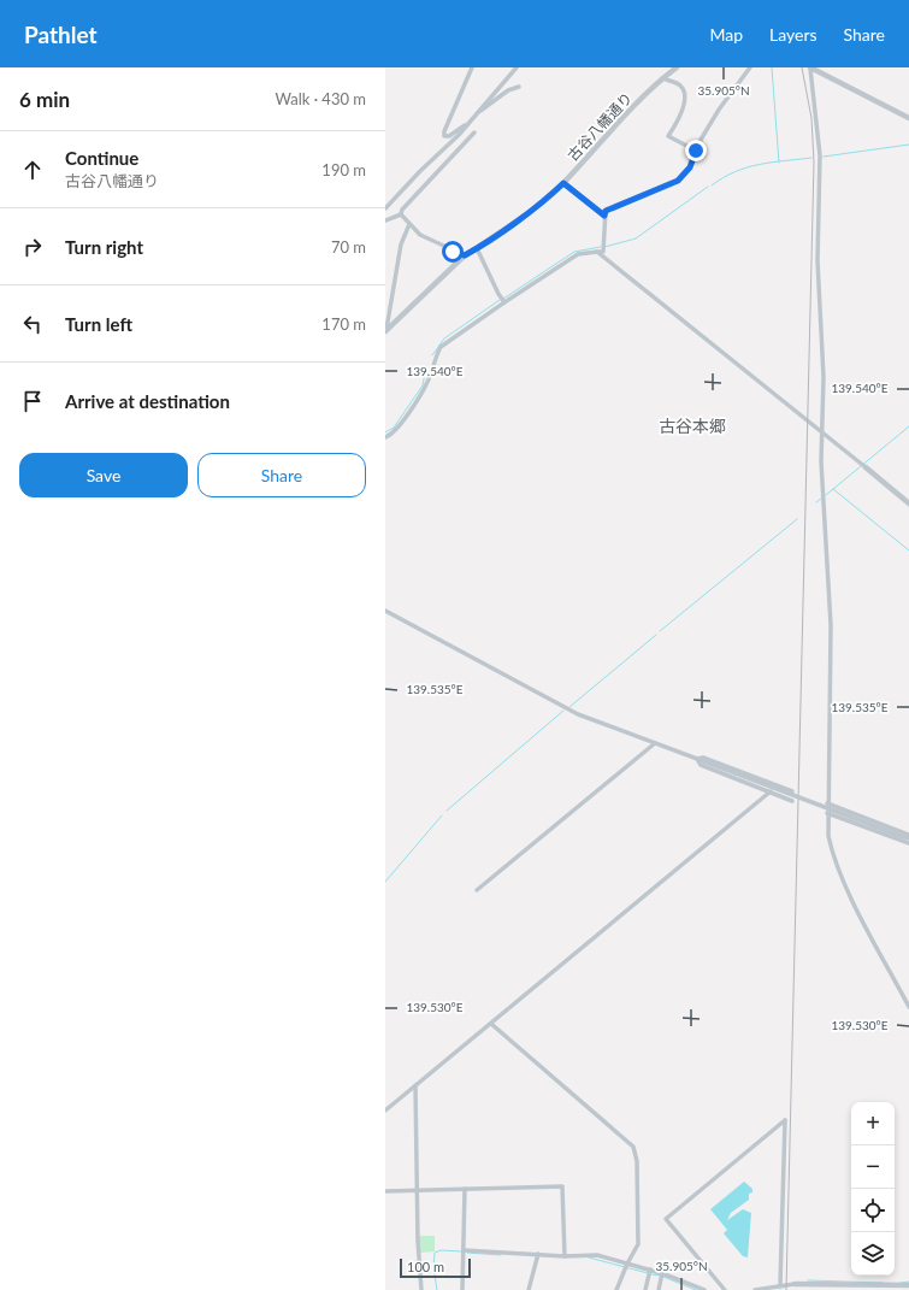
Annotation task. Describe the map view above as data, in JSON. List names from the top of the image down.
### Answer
{
  "streets": {
    "street": ["古谷八幡通り"]
  },
  "districts": ["古谷本郷"],
  "scale_bar": "100 m",
  "page": {
    "header": "Pathlet",
    "nav": ["Map", "Layers", "Share"],
    "heading": ["6 min", "Walk · 430 m"],
    "list": [
      ["Continue", "古谷八幡通り", "190 m"],
      ["Turn right", "70 m"],
      ["Turn left", "170 m"],
      "Arrive at destination"
    ],
    "buttons": ["Save", "Share"],
    "map_buttons": ["+", "−"],
    "scale": "100 m"
  },
  "coordinates": [
    "35.905°N",
    "139.540°E",
    "139.535°E",
    "139.530°E"
  ]
}
